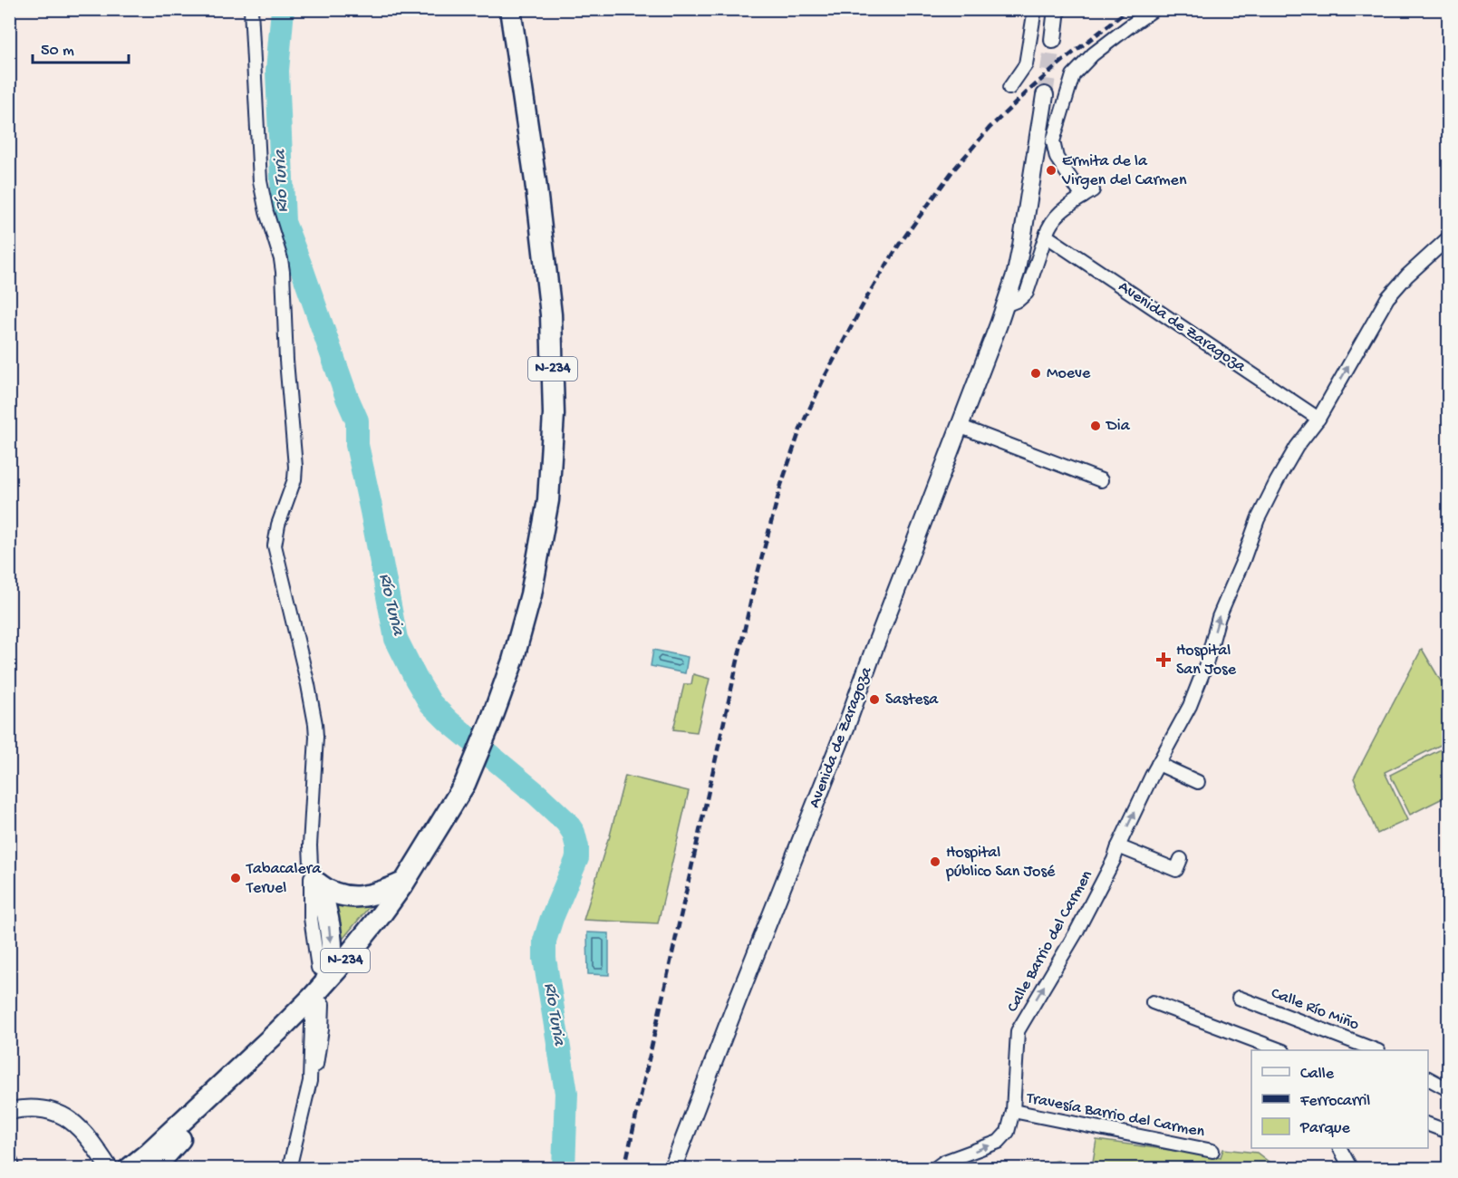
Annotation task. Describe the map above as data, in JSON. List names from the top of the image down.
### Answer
{
  "streets": {
    "highway": ["N-234"],
    "main road": ["Avenida de Zaragoza"],
    "street": ["Calle Barrio del Carmen", "Calle Río Miño", "Travesía Barrio del Carmen"]
  },
  "crossings": [
    ["Avenida de Zaragoza", "Calle Barrio del Carmen"],
    ["Calle Barrio del Carmen", "Travesía Barrio del Carmen"]
  ],
  "one_way": ["Calle Barrio del Carmen"],
  "water": ["Río Turia"],
  "places": {
    "other": [
      "Ermita de la Virgen del Carmen",
      "Moeve",
      "Dia",
      "Sastesa",
      "Hospital público San José",
      "Tabacalera Teruel"
    ],
    "health": ["Hospital San Jose"]
  },
  "legend": ["Calle", "Ferrocarril", "Parque"],
  "scale_bar": "50 m"
}
